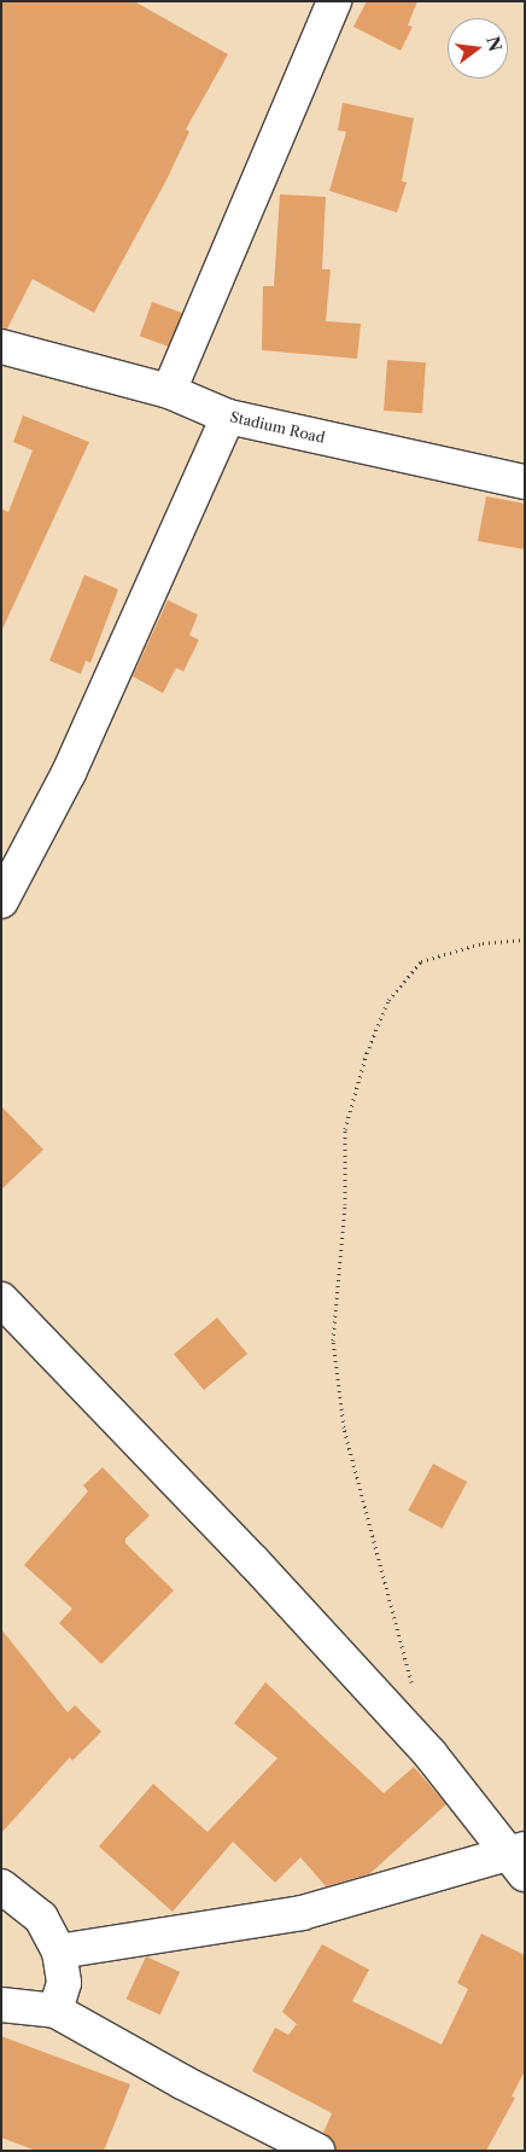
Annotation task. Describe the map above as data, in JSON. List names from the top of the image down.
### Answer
{
  "streets": {
    "street": ["Stadium Road"]
  },
  "north": "right"
}
